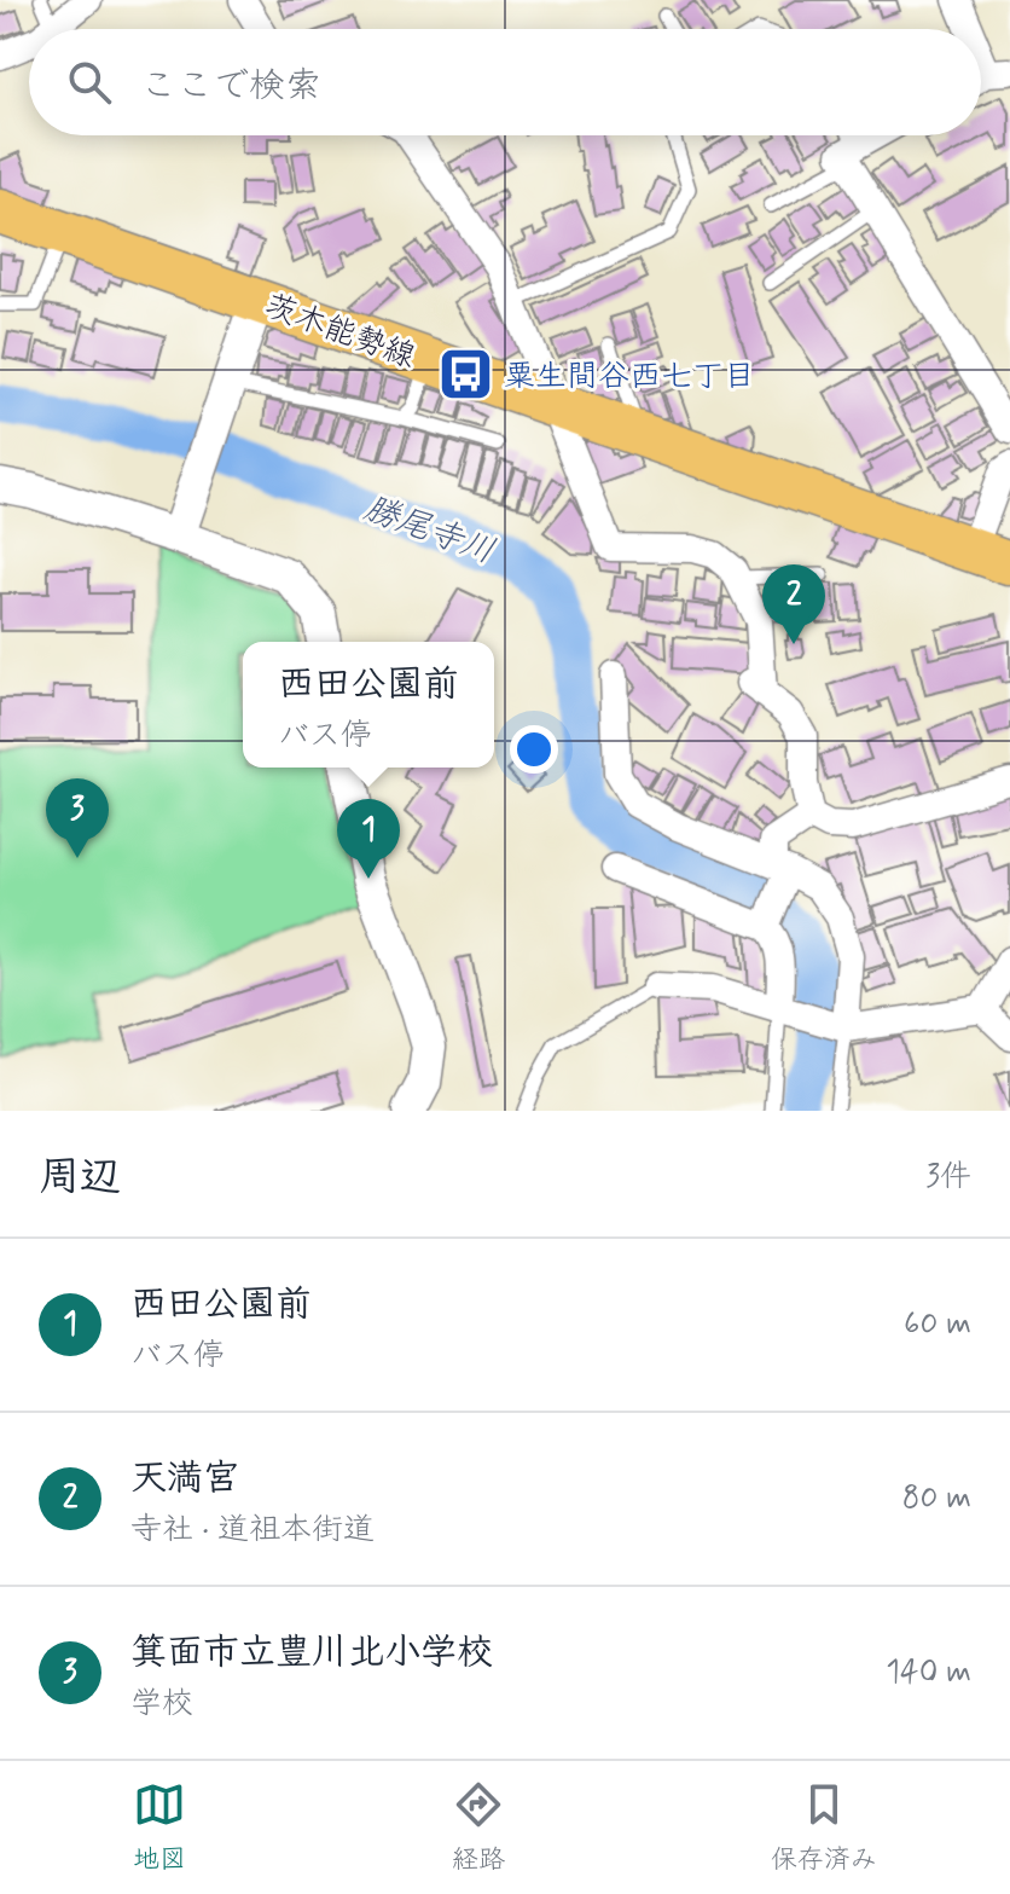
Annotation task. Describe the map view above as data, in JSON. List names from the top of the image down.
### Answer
{
  "streets": {
    "main road": ["茨木能勢線"]
  },
  "water": ["勝尾寺川"],
  "places": {
    "bus stop": ["粟生間谷西七丁目"]
  },
  "page": {
    "search": "ここで検索",
    "pins": ["2", "3", "1"],
    "popup": ["西田公園前", "バス停"],
    "heading": ["周辺", "3件"],
    "list": [
      {
        "mark": "1",
        "name": "西田公園前",
        "note": "バス停",
        "value": "60 m"
      },
      {
        "mark": "2",
        "name": "天満宮",
        "note": "寺社 · 道祖本街道",
        "value": "80 m"
      },
      {
        "mark": "3",
        "name": "箕面市立豊川北小学校",
        "note": "学校",
        "value": "140 m"
      }
    ],
    "nav": ["地図", "経路", "保存済み"]
  }
}
